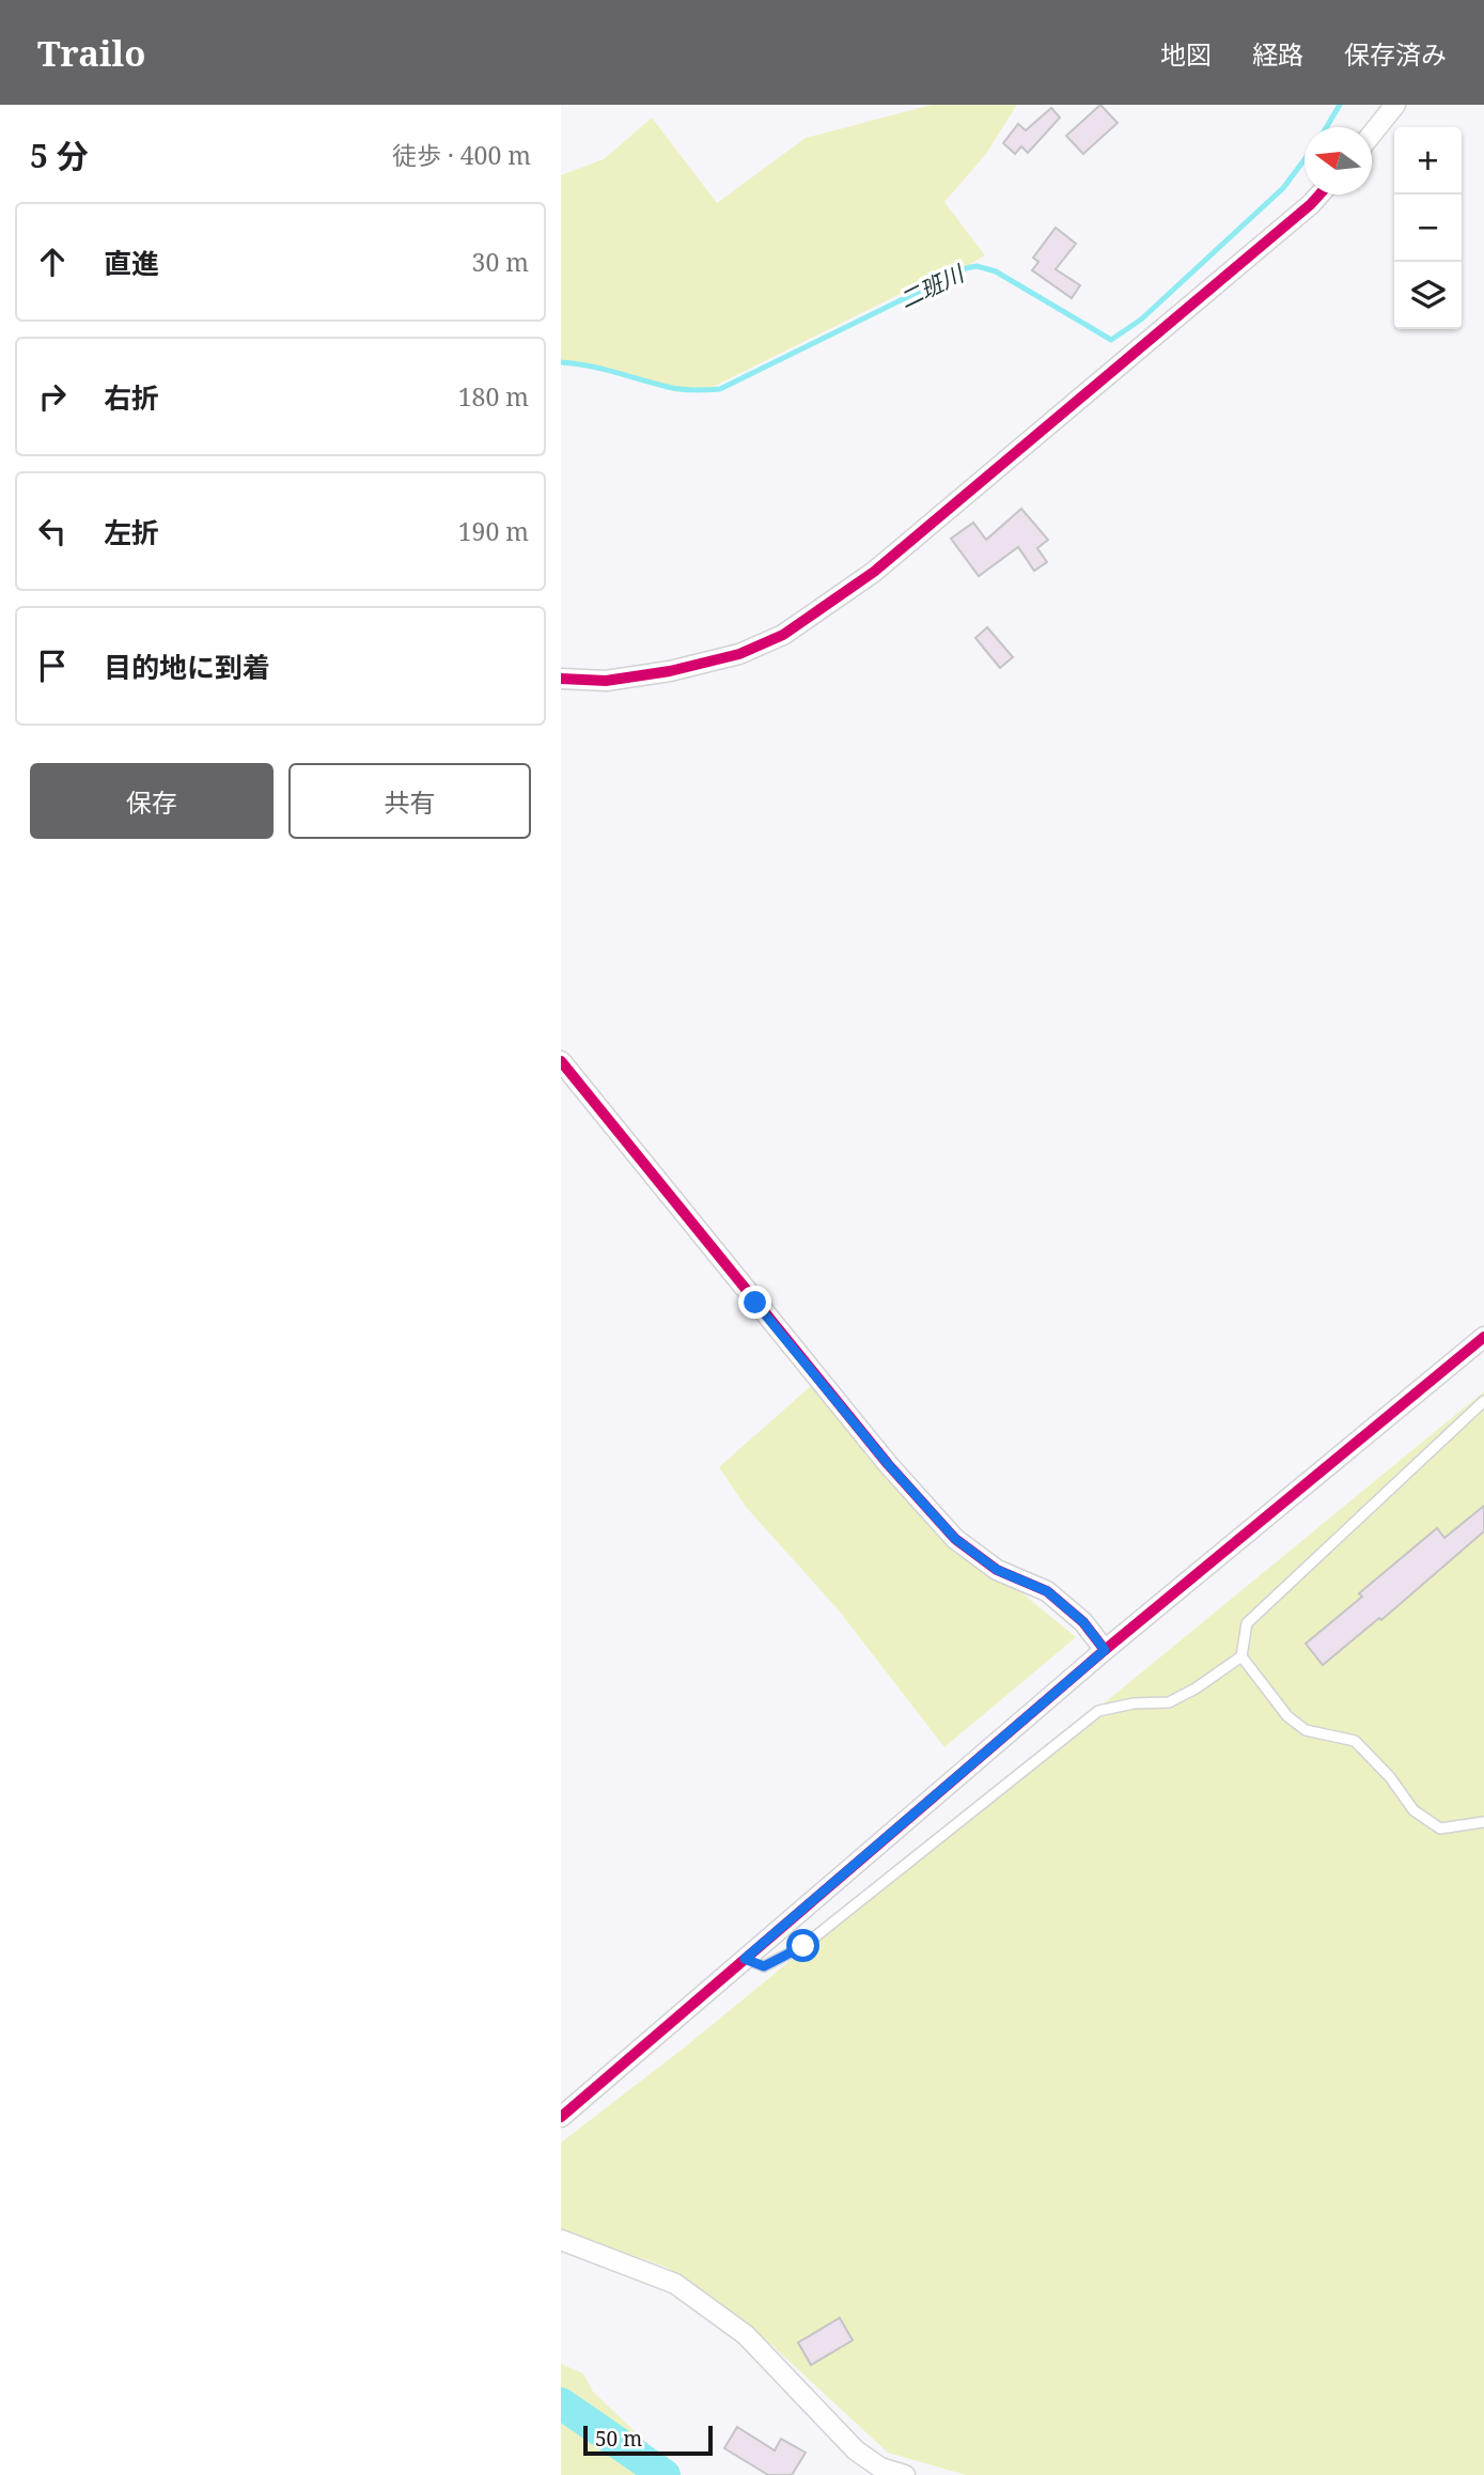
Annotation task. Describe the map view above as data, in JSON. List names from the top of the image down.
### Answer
{
  "water": ["二班川"],
  "scale_bar": "50 m",
  "north": "left",
  "page": {
    "header": "Trailo",
    "nav": ["地図", "経路", "保存済み"],
    "heading": ["5 分", "徒歩 · 400 m"],
    "map_buttons": ["+", "−"],
    "list": [
      ["直進", "30 m"],
      ["右折", "180 m"],
      ["左折", "190 m"],
      "目的地に到着"
    ],
    "buttons": ["保存", "共有"],
    "scale": "50 m"
  }
}
